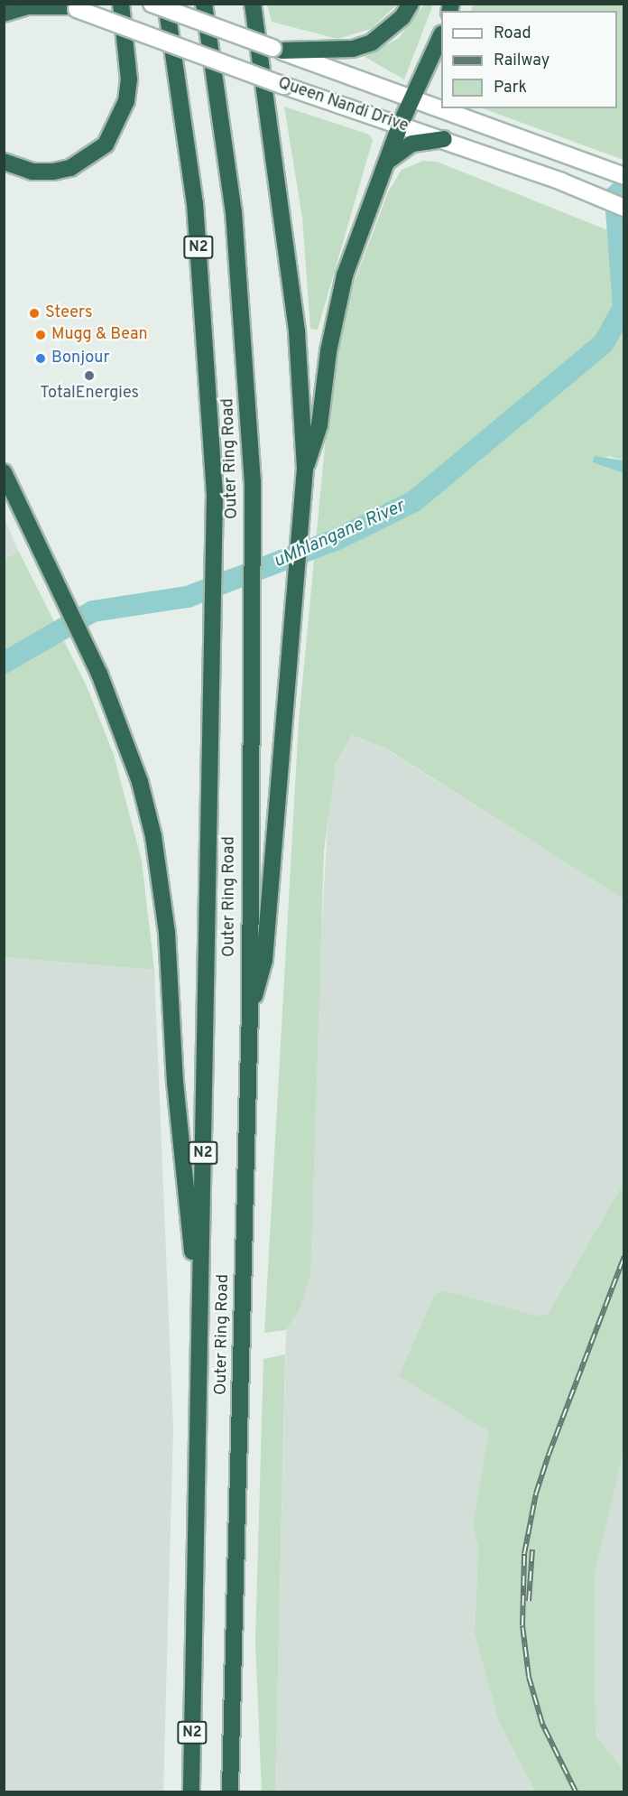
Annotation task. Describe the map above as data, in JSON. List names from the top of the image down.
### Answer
{
  "streets": {
    "highway": ["N2", "Outer Ring Road"],
    "main road": ["Queen Nandi Drive"]
  },
  "water": ["uMhlangane River"],
  "places": [
    "Steers",
    "Mugg & Bean",
    "Bonjour",
    "TotalEnergies"
  ],
  "legend": ["Road", "Railway", "Park"]
}
